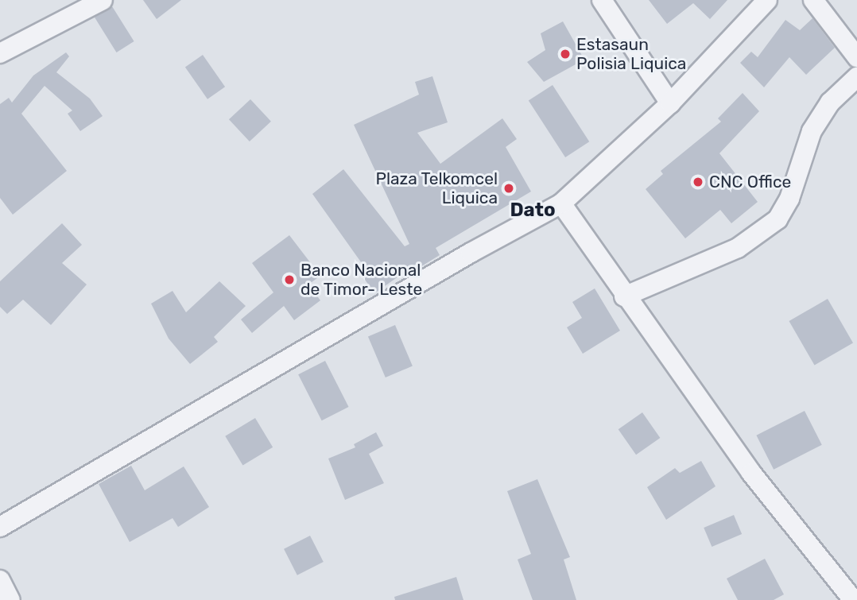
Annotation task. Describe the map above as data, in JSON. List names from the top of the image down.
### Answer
{
  "districts": ["Dato"],
  "places": [
    "Estasaun Polisia Liquica",
    "CNC Office",
    "Plaza Telkomcel Liquica",
    "Banco Nacional de Timor- Leste"
  ]
}
